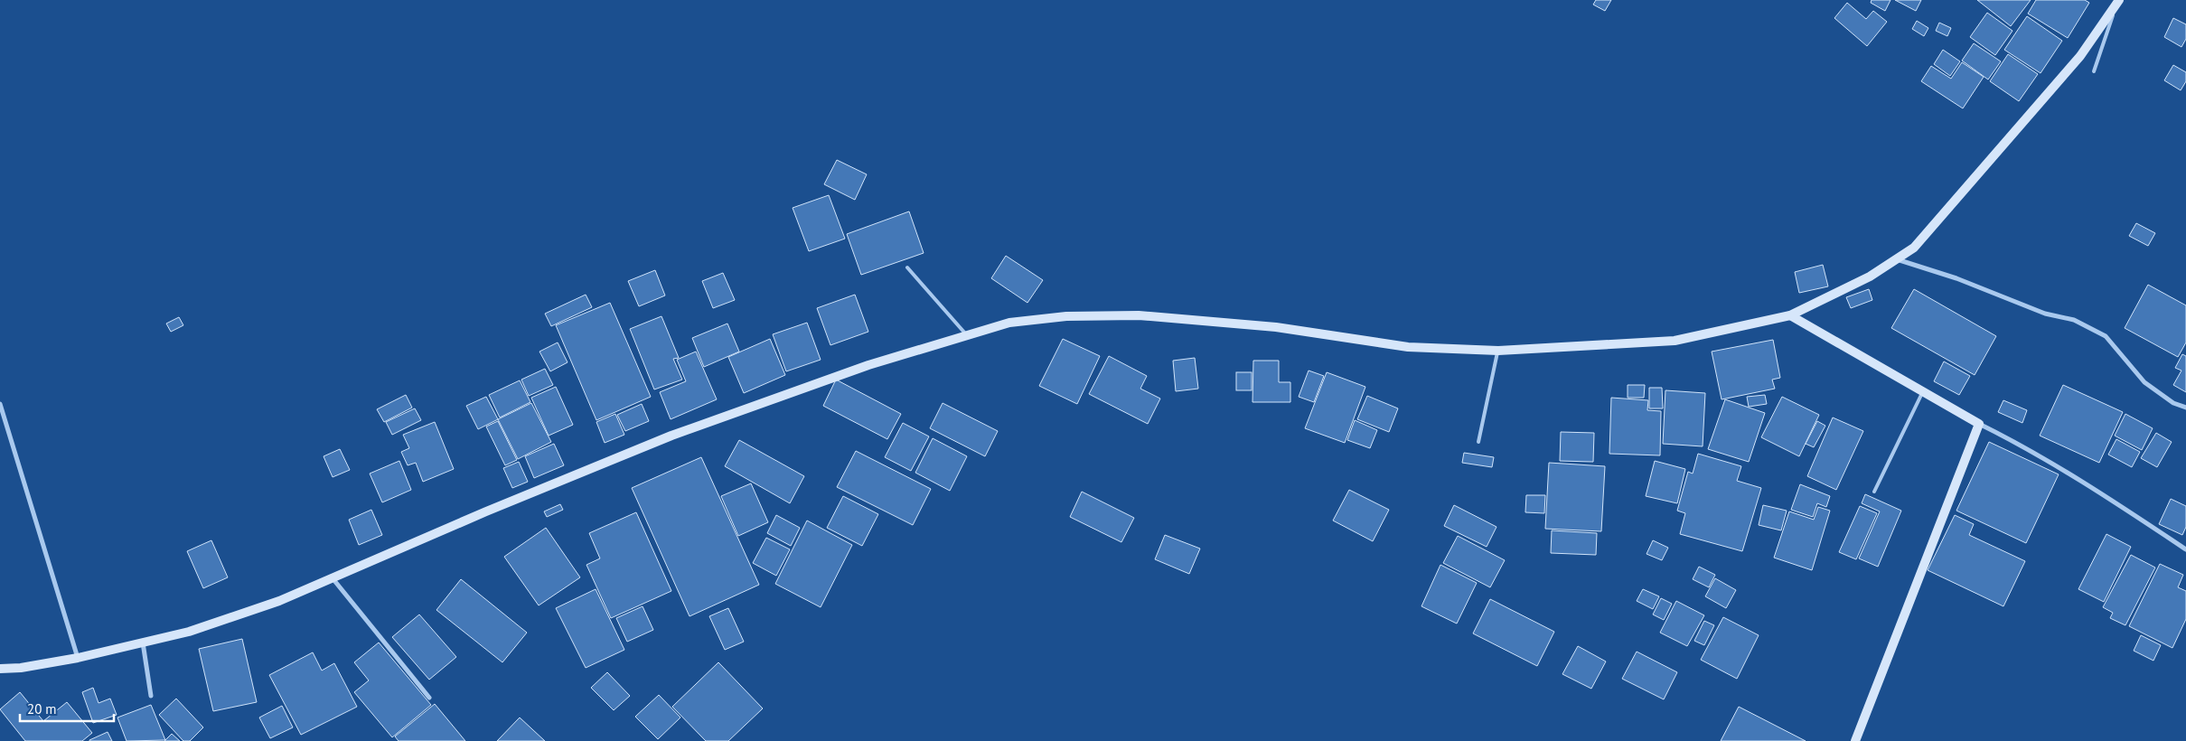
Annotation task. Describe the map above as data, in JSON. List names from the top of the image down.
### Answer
{
  "scale_bar": "20 m"
}
